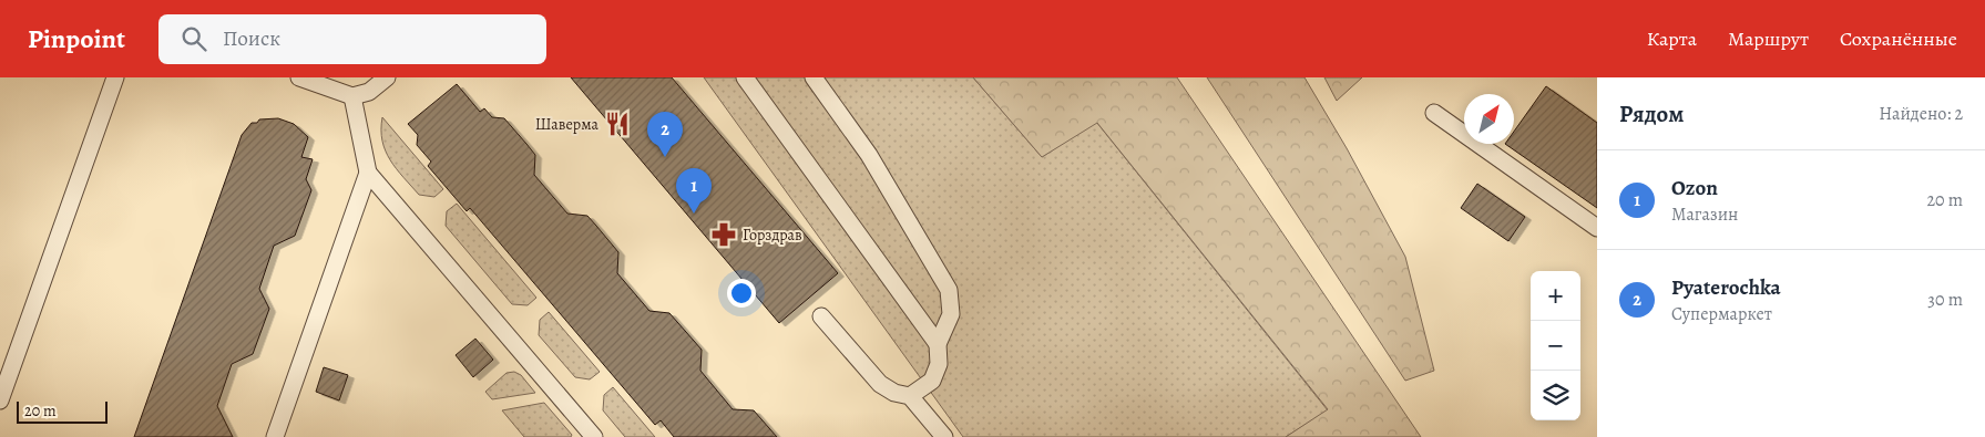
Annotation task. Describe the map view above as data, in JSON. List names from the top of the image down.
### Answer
{
  "places": {
    "restaurant": ["Шаверма"],
    "pharmacy": ["Горздрав"]
  },
  "scale_bar": "20 m",
  "north": "top right",
  "page": {
    "header": "Pinpoint",
    "search": "Поиск",
    "nav": ["Карта", "Маршрут", "Сохранённые"],
    "heading": ["Рядом", "Найдено: 2"],
    "pins": ["2", "1"],
    "list": [
      {
        "mark": "1",
        "name": "Ozon",
        "note": "Магазин",
        "value": "20 m"
      },
      {
        "mark": "2",
        "name": "Pyaterochka",
        "note": "Супермаркет",
        "value": "30 m"
      }
    ],
    "map_buttons": ["+", "−"],
    "scale": "20 m"
  }
}
